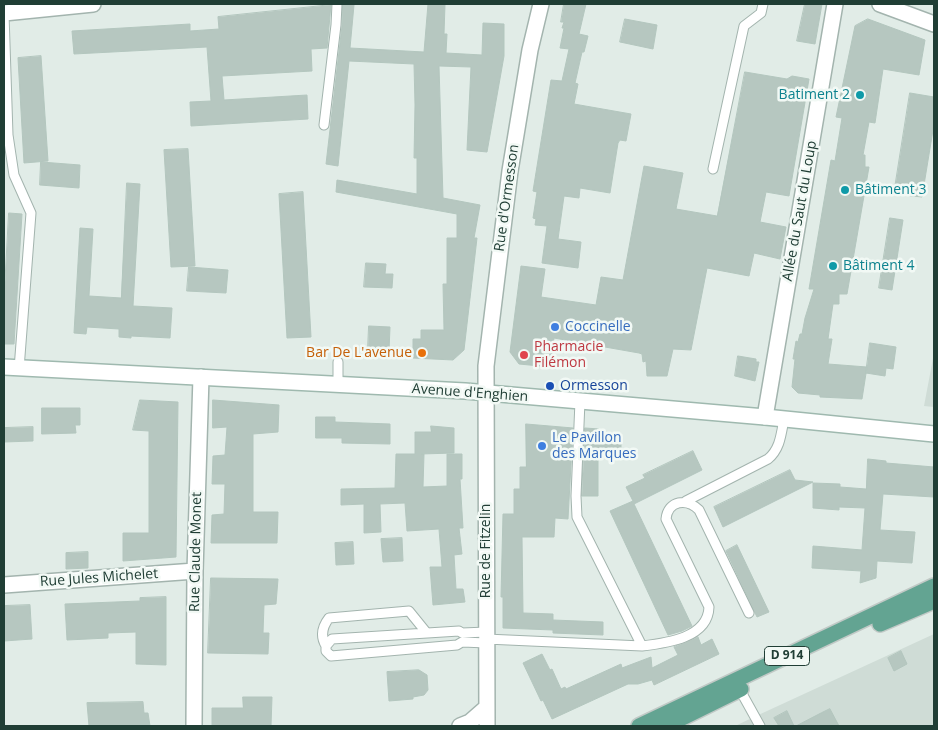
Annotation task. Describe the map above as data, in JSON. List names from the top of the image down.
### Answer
{
  "streets": {
    "main road": ["D 914"],
    "street": [
      "Rue d'Ormesson",
      "Allée du Saut du Loup",
      "Avenue d'Enghien",
      "Rue de Fitzelin",
      "Rue Claude Monet",
      "Rue Jules Michelet"
    ]
  },
  "crossings": [
    ["Rue d'Ormesson", "Avenue d'Enghien"],
    ["Rue d'Ormesson", "Rue de Fitzelin"],
    ["Allée du Saut du Loup", "Avenue d'Enghien"],
    ["Avenue d'Enghien", "Rue de Fitzelin"],
    ["Avenue d'Enghien", "Rue Claude Monet"],
    ["Rue Claude Monet", "Rue Jules Michelet"]
  ],
  "places": [
    "Batiment 2",
    "Bâtiment 3",
    "Bâtiment 4",
    "Coccinelle",
    "Bar De L'avenue",
    "Pharmacie Filémon",
    "Ormesson",
    "Le Pavillon des Marques"
  ]
}
